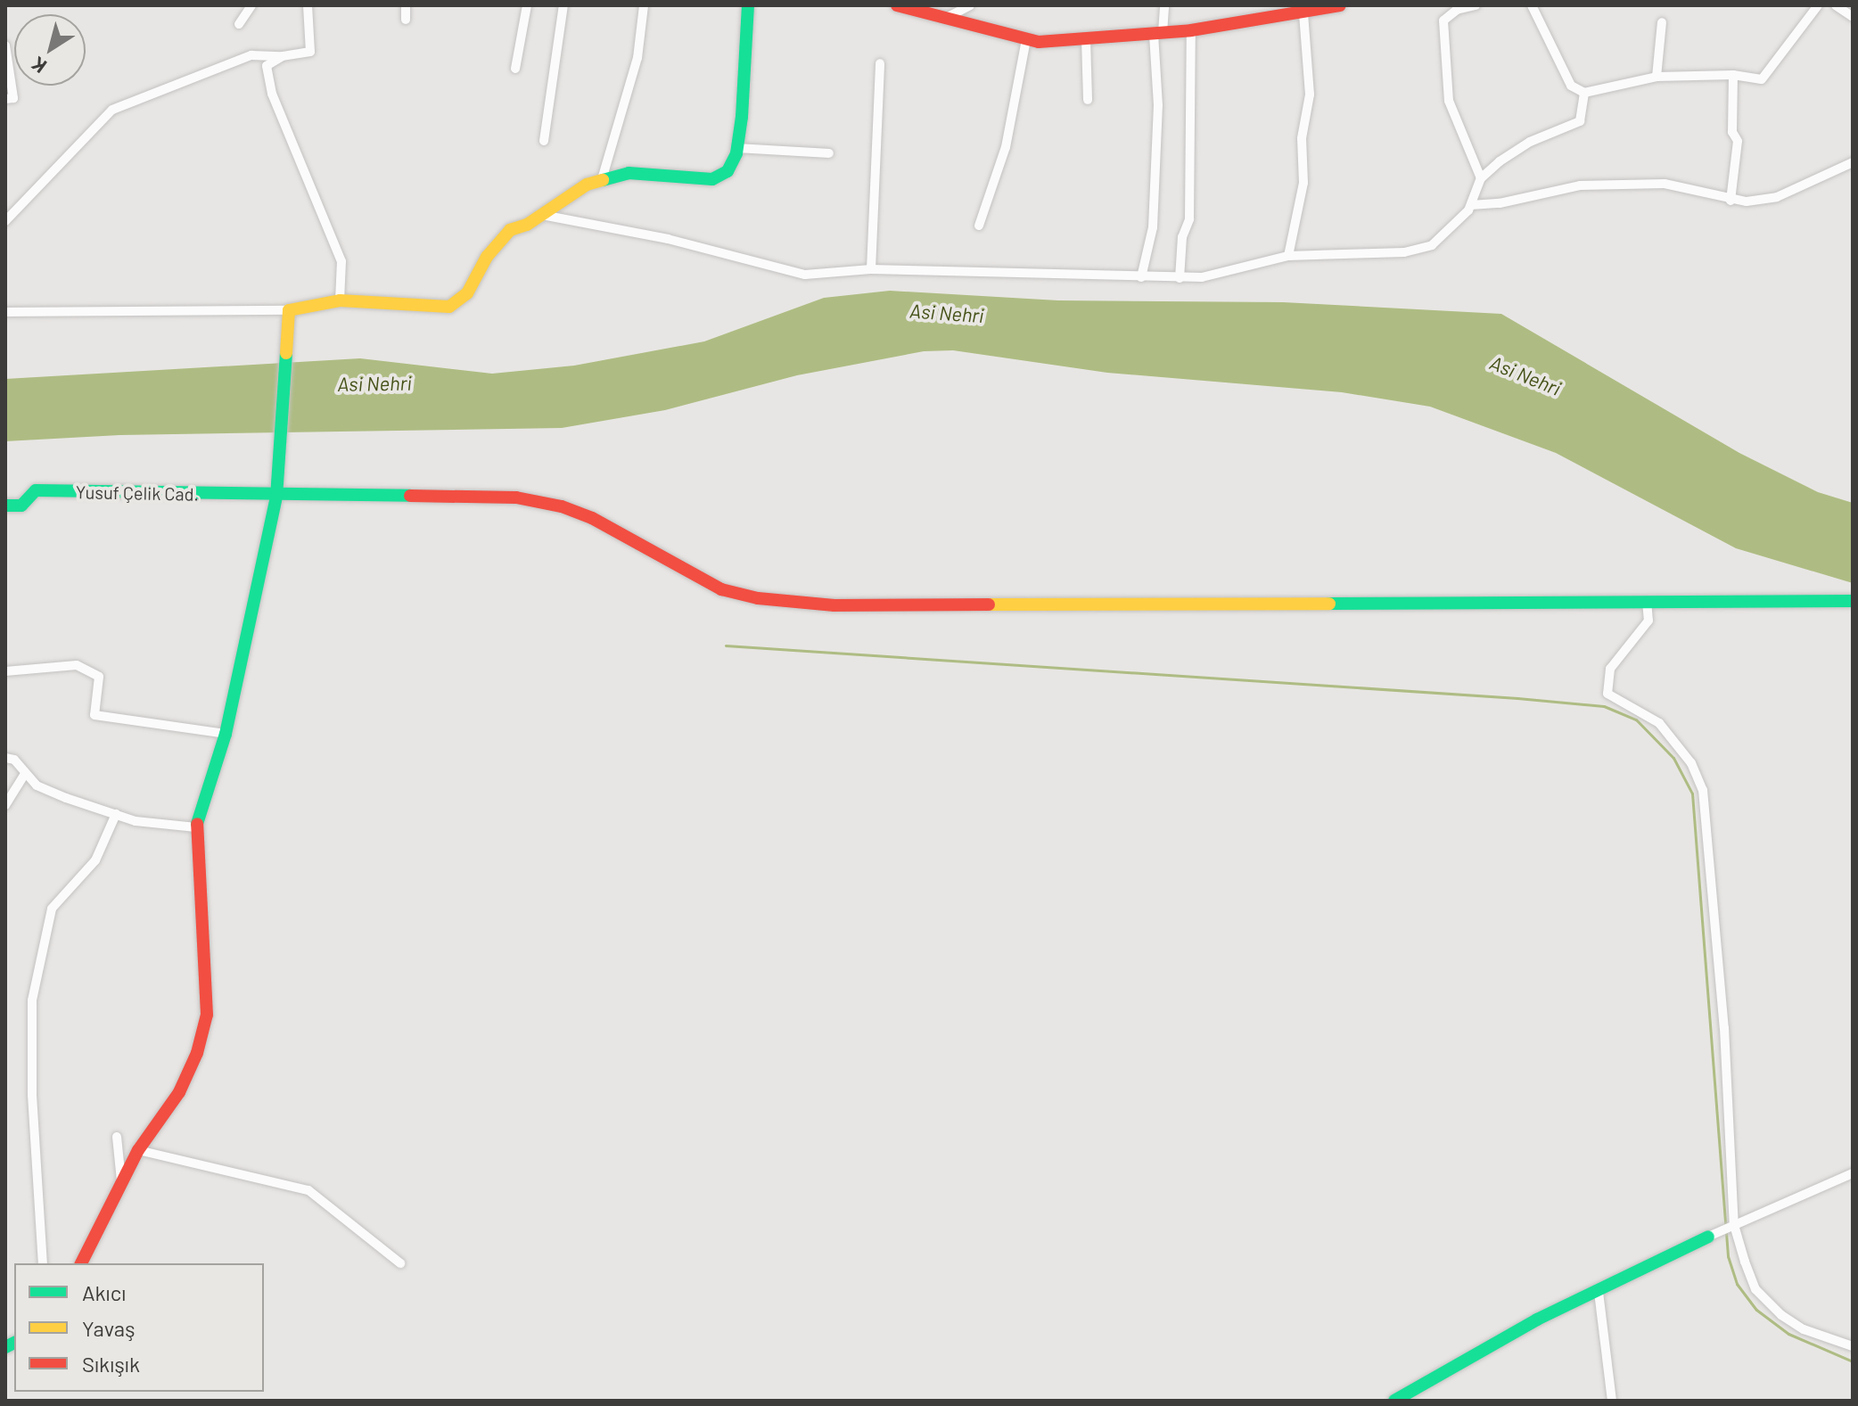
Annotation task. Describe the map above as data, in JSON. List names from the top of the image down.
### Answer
{
  "streets": {
    "street": ["Yusuf Çelik Cad."]
  },
  "water": ["Asi Nehri"],
  "legend": ["Akıcı", "Yavaş", "Sıkışık"],
  "north": "bottom left"
}
